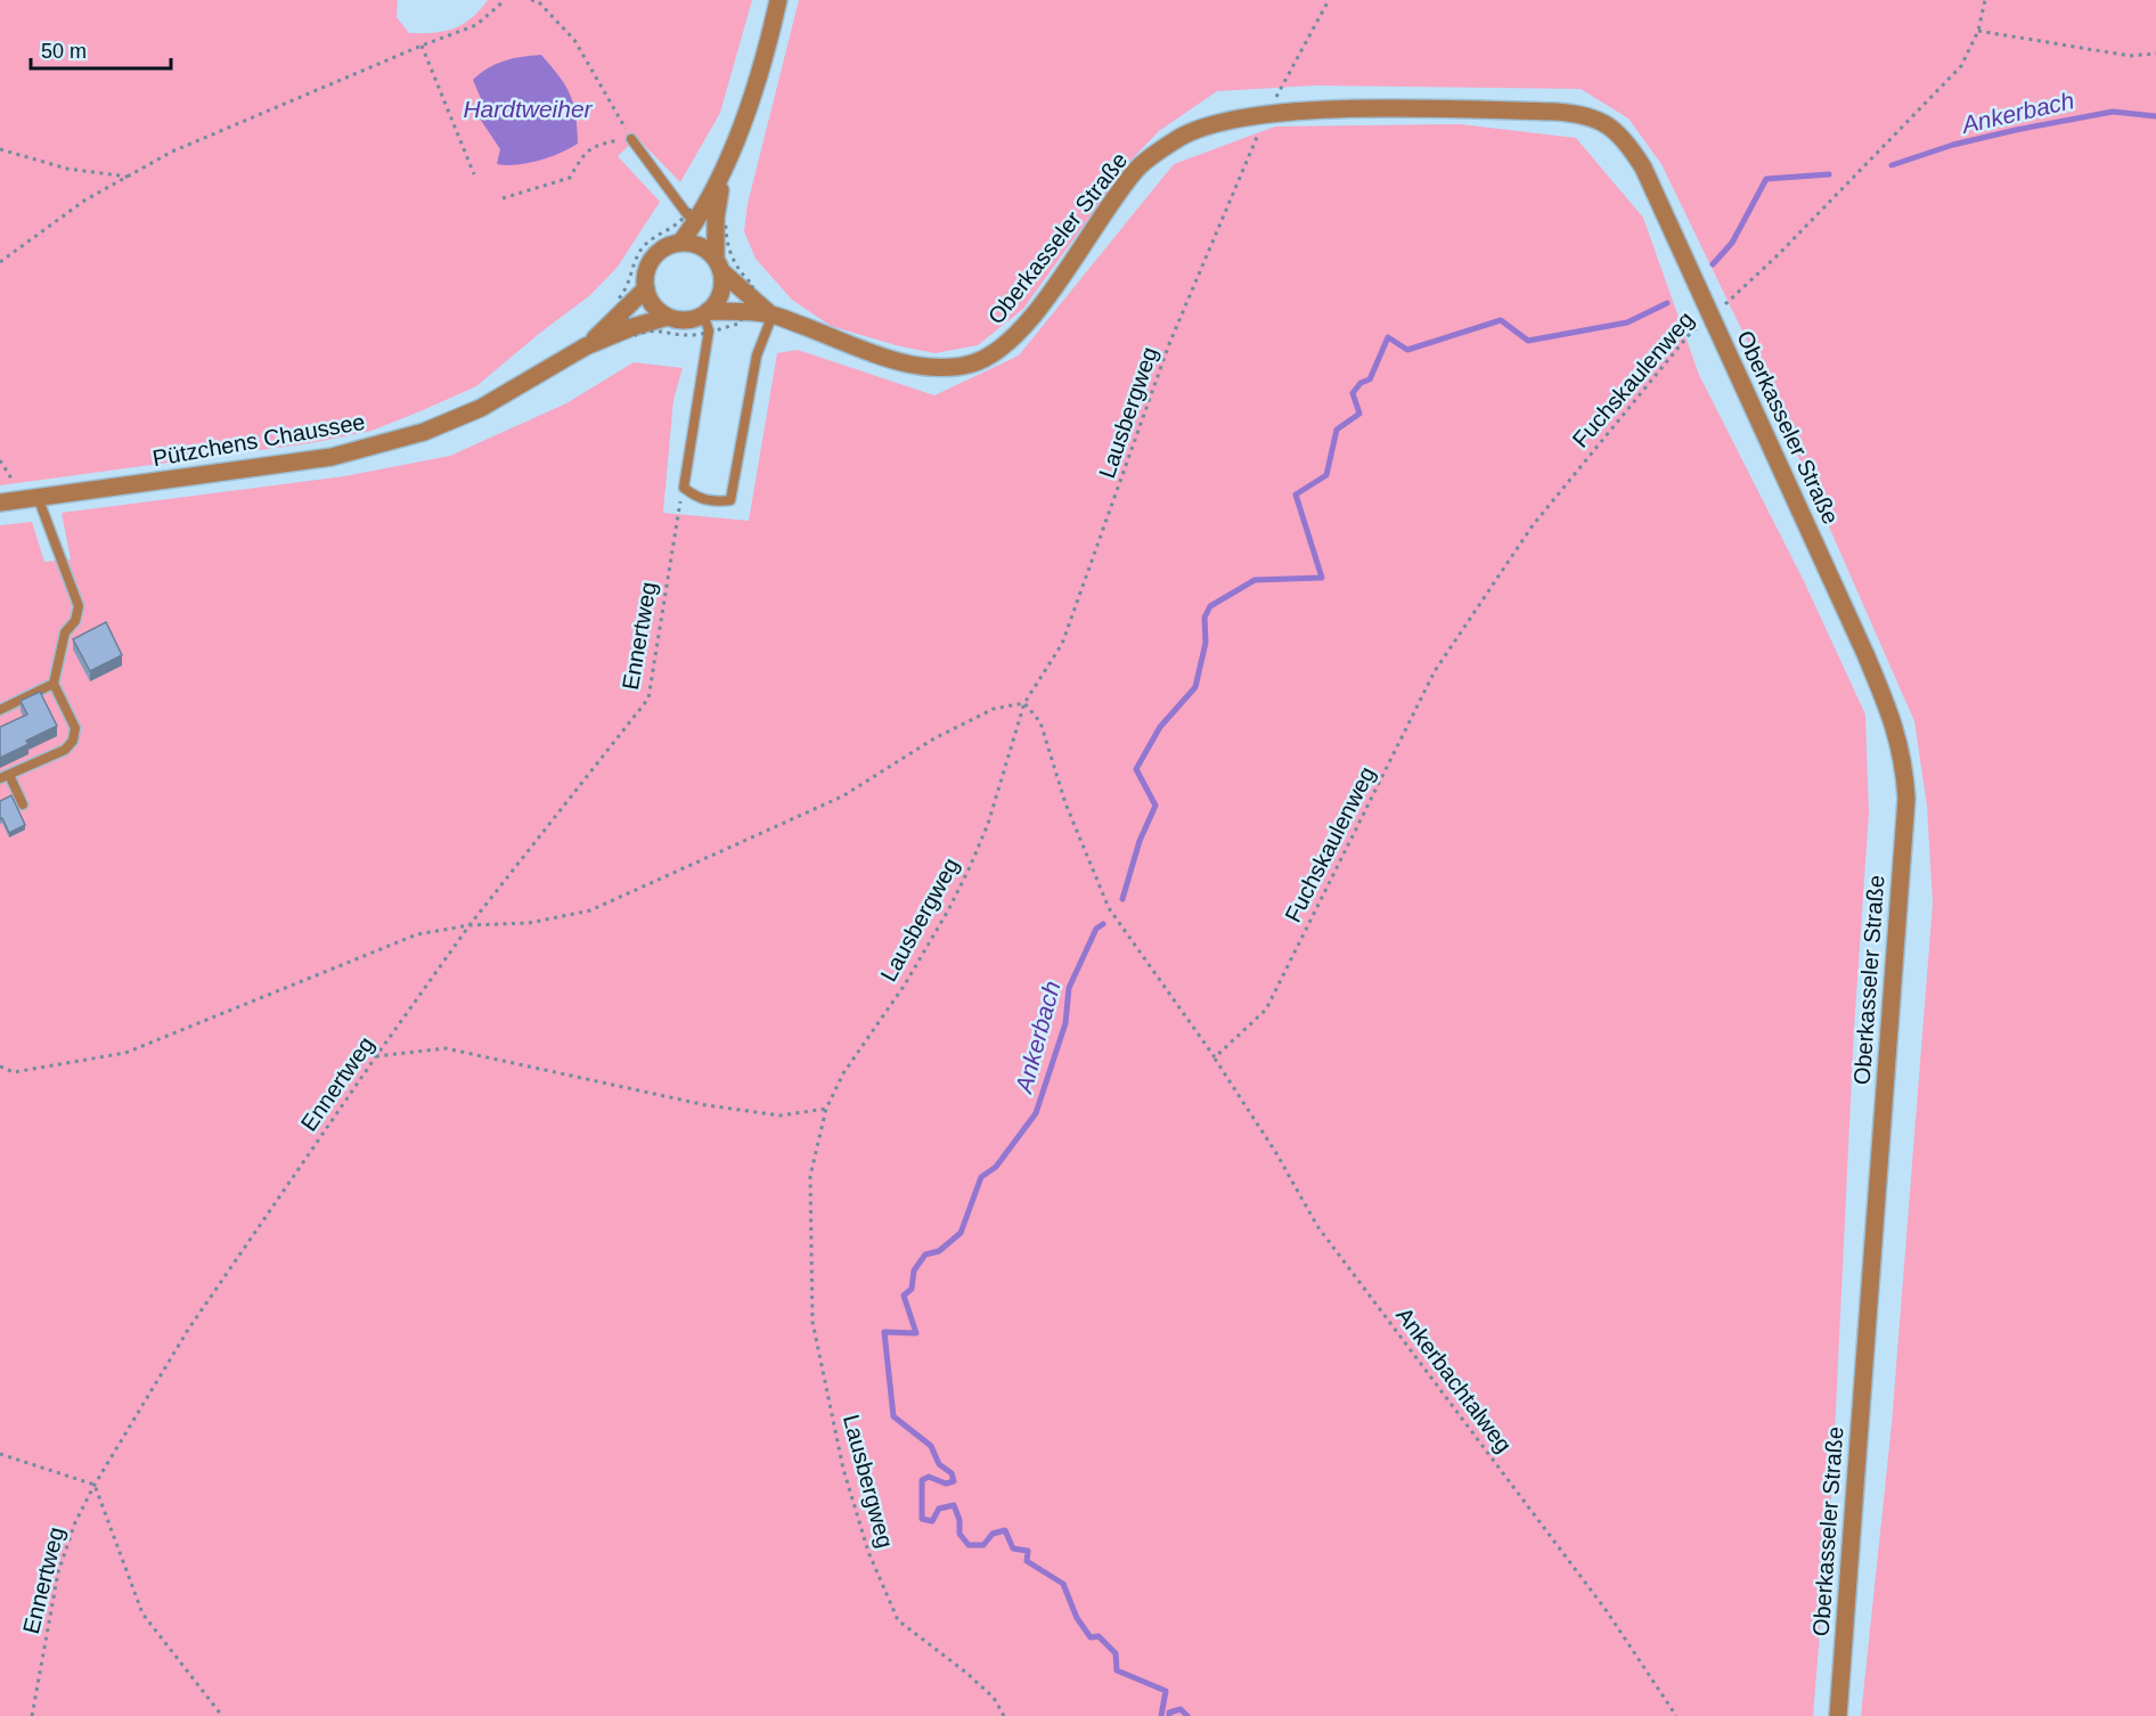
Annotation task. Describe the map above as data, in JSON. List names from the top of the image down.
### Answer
{
  "streets": {
    "street": ["Oberkasseler Straße", "Pützchens Chaussee"],
    "path": [
      "Fuchskaulenweg",
      "Lausbergweg",
      "Ennertweg",
      "Ankerbachtalweg"
    ]
  },
  "crossings": [
    ["Oberkasseler Straße", "Fuchskaulenweg"],
    ["Oberkasseler Straße", "Lausbergweg"],
    ["Oberkasseler Straße", "Pützchens Chaussee"],
    ["Fuchskaulenweg", "Ankerbachtalweg"]
  ],
  "water": ["Hardtweiher", "Ankerbach"],
  "scale_bar": "50 m"
}
